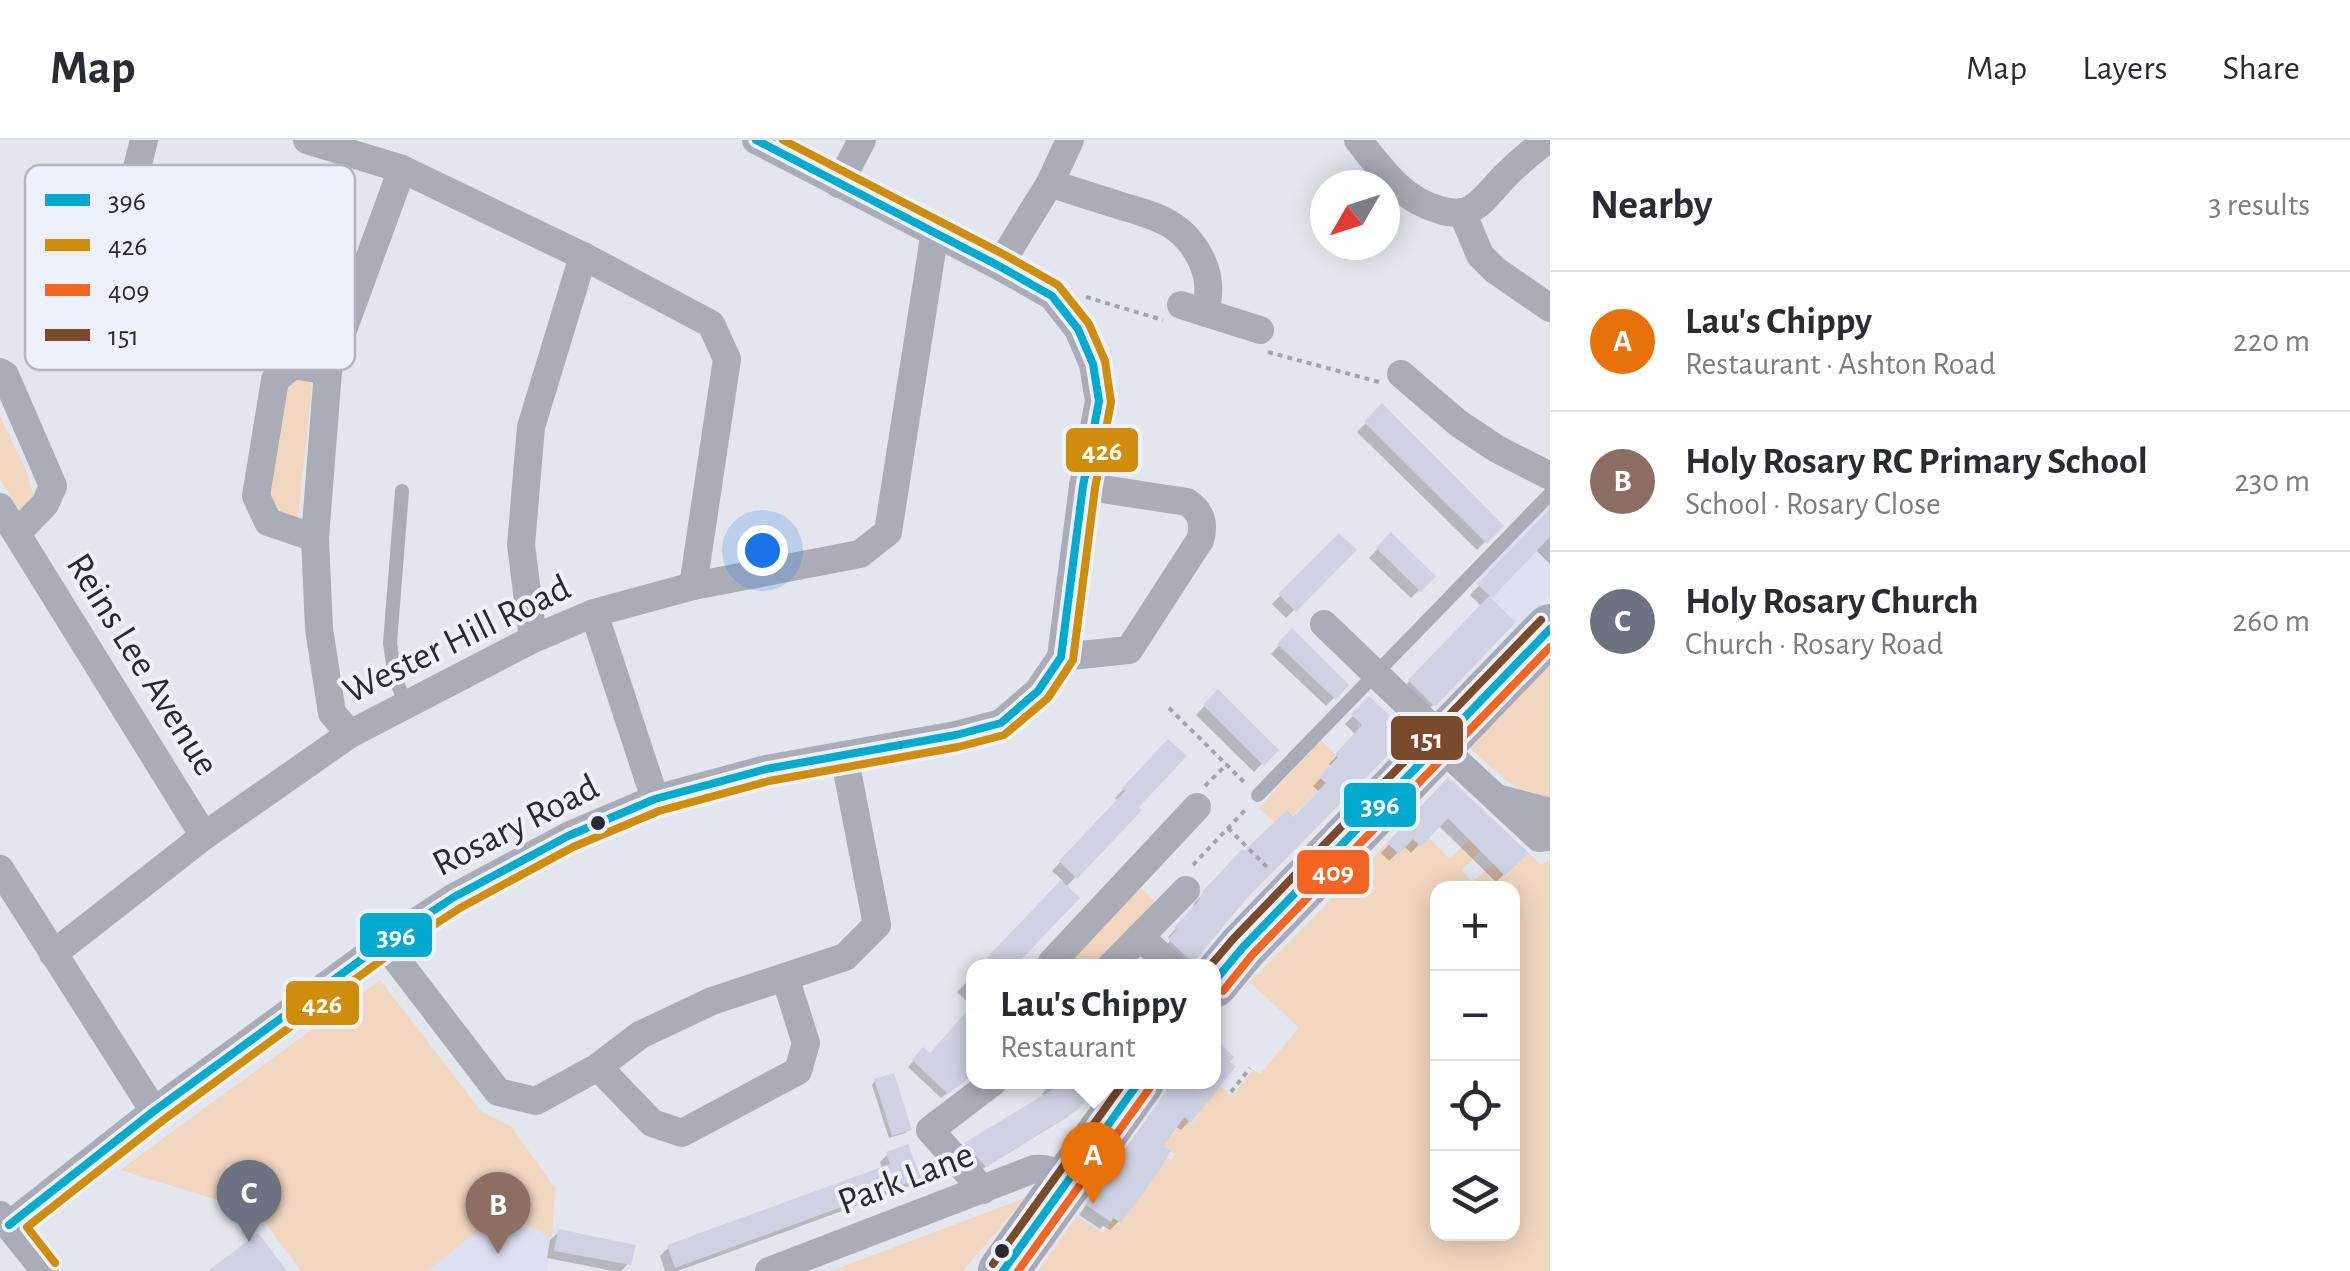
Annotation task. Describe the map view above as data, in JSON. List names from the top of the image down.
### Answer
{
  "streets": {
    "street": [
      "Wester Hill Road",
      "Reins Lee Avenue",
      "Rosary Road",
      "Park Lane"
    ]
  },
  "crossings": [
    ["Wester Hill Road", "Reins Lee Avenue"]
  ],
  "lines": [
    "transit line 396",
    "transit line 426",
    "transit line 151",
    "transit line 409"
  ],
  "legend": [
    "396",
    "426",
    "409",
    "151"
  ],
  "north": "bottom left",
  "page": {
    "header": "Map",
    "nav": ["Map", "Layers", "Share"],
    "heading": ["Nearby", "3 results"],
    "list": [
      {
        "mark": "A",
        "name": "Lau's Chippy",
        "note": "Restaurant · Ashton Road",
        "value": "220 m"
      },
      {
        "mark": "B",
        "name": "Holy Rosary RC Primary School",
        "note": "School · Rosary Close",
        "value": "230 m"
      },
      {
        "mark": "C",
        "name": "Holy Rosary Church",
        "note": "Church · Rosary Road",
        "value": "260 m"
      }
    ],
    "map_buttons": ["+", "−"],
    "popup": ["Lau's Chippy", "Restaurant"],
    "pins": ["A", "C", "B"]
  }
}
